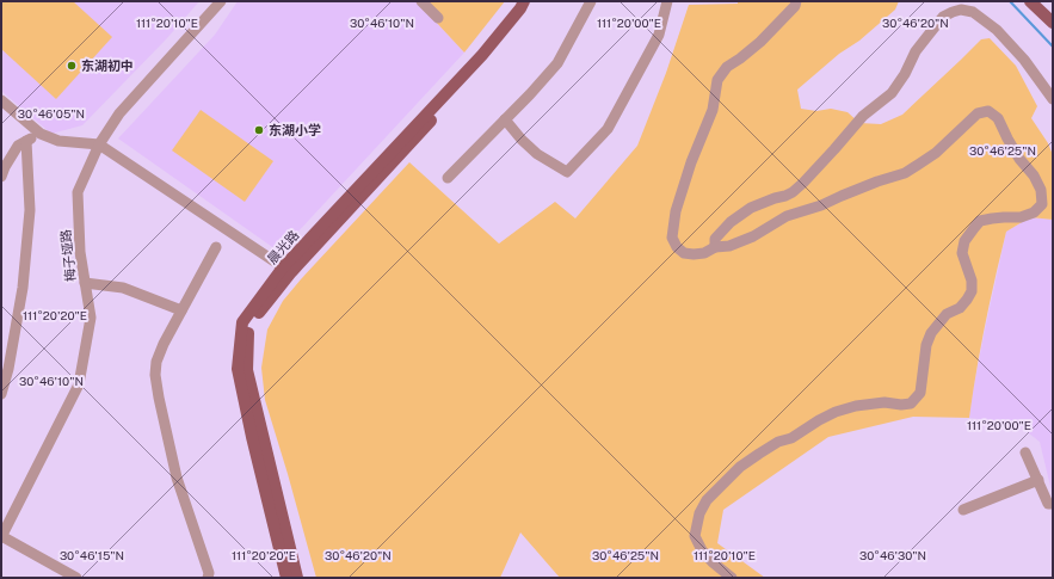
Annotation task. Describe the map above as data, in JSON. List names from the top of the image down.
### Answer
{
  "streets": {
    "main road": ["晨光路"],
    "street": ["梅子垭路"]
  },
  "places": ["东湖初中", "东湖小学"],
  "coordinates": [
    "111°20'10\"E",
    "30°46'10\"N",
    "111°20'00\"E",
    "30°46'20\"N",
    "30°46'05\"N",
    "30°46'25\"N",
    "111°20'20\"E",
    "30°46'15\"N",
    "30°46'30\"N"
  ]
}
